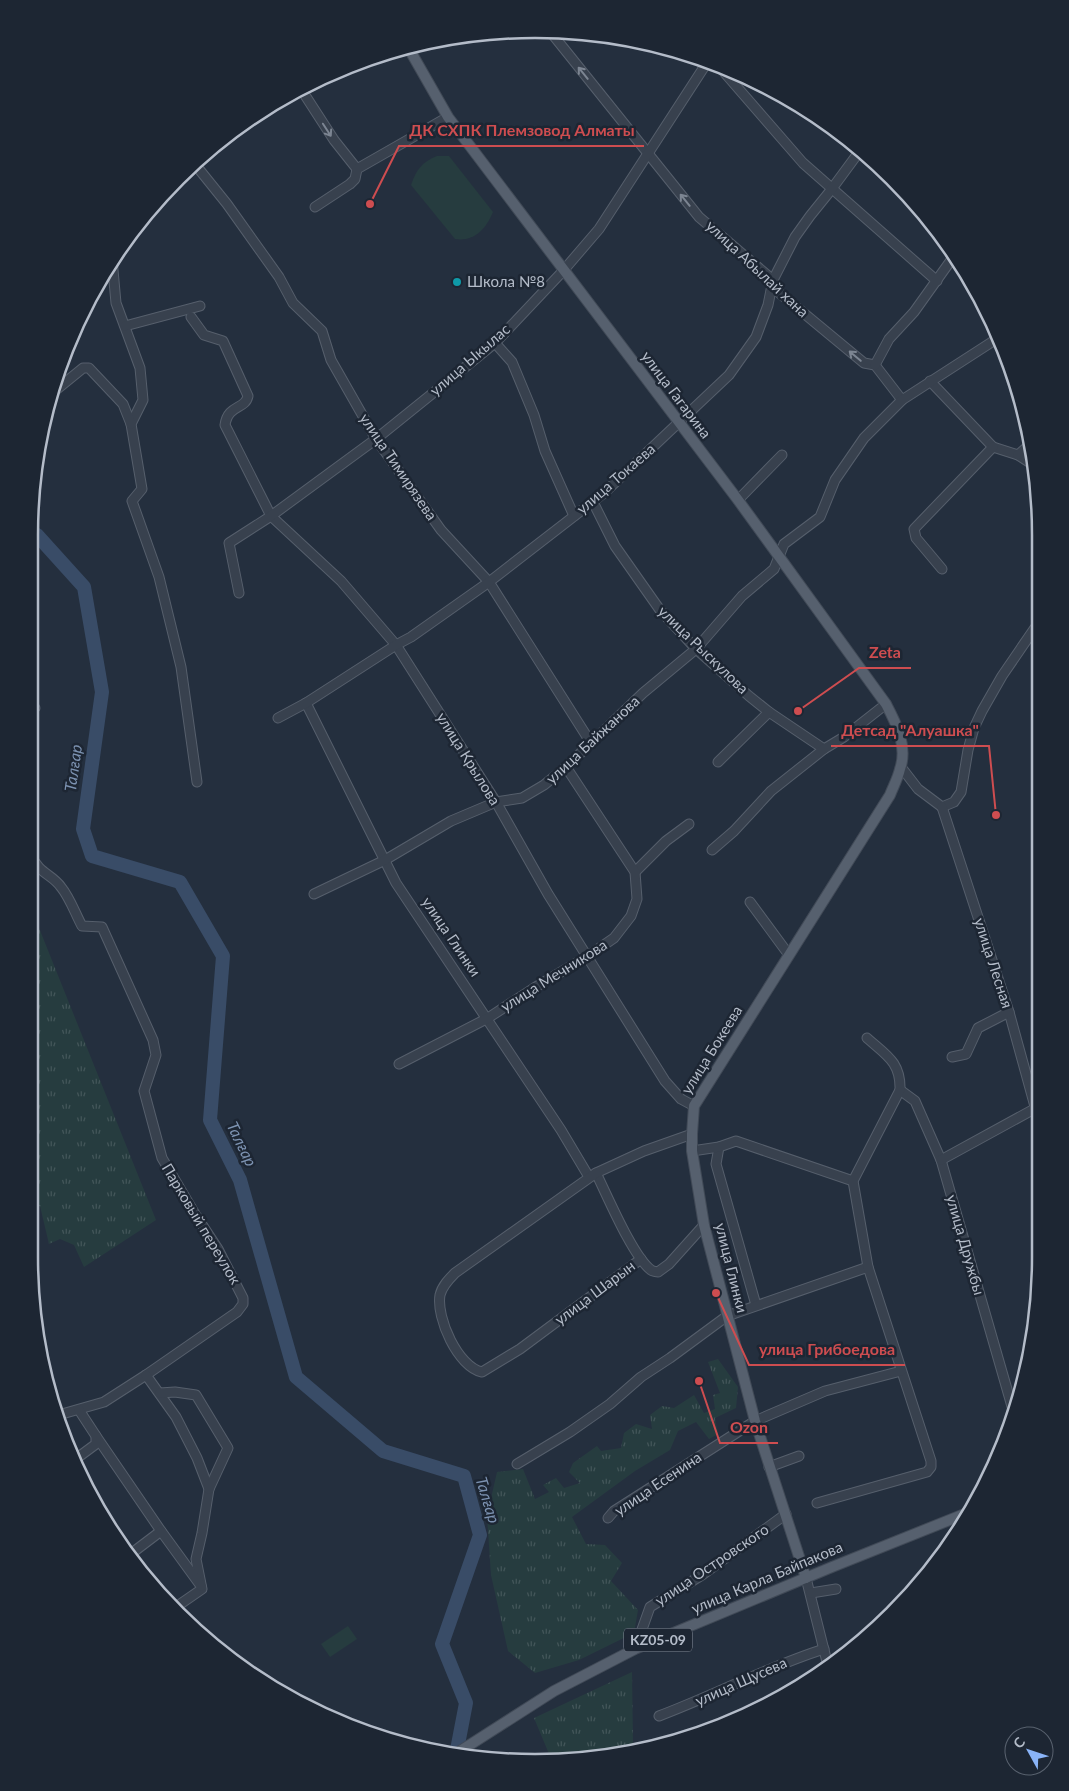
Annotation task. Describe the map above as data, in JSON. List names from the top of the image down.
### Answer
{
  "streets": {
    "main road": [
      "улица Гагарина",
      "улица Глинки",
      "улица Бокеева",
      "улица Карла Байпакова",
      "KZ05-09"
    ],
    "street": [
      "улица Абылай хана",
      "улица Ыкылас",
      "улица Тимирязева",
      "улица Токаева",
      "улица Рыскулова",
      "улица Байжанова",
      "улица Крылова",
      "улица Лесная",
      "улица Мечникова",
      "Парковый переулок",
      "улица Дружбы",
      "улица Шарын",
      "улица Есенина",
      "улица Островского",
      "улица Щусева"
    ]
  },
  "crossings": [
    ["улица Абылай хана", "улица Ыкылас"],
    ["улица Абылай хана", "улица Токаева"],
    ["улица Ыкылас", "улица Гагарина"],
    ["улица Ыкылас", "улица Тимирязева"],
    ["улица Ыкылас", "улица Крылова"],
    ["улица Гагарина", "улица Токаева"],
    ["улица Гагарина", "улица Байжанова"],
    ["улица Гагарина", "улица Бокеева"],
    ["улица Тимирязева", "улица Токаева"],
    ["улица Тимирязева", "улица Байжанова"],
    ["улица Токаева", "улица Рыскулова"],
    ["улица Токаева", "улица Крылова"],
    ["улица Токаева", "улица Глинки"],
    ["улица Рыскулова", "улица Байжанова"],
    ["улица Байжанова", "улица Крылова"],
    ["улица Байжанова", "улица Глинки"],
    ["улица Байжанова", "улица Мечникова"],
    ["улица Крылова", "улица Мечникова"],
    ["улица Крылова", "улица Бокеева"],
    ["улица Глинки", "улица Мечникова"],
    ["улица Глинки", "улица Бокеева"],
    ["улица Глинки", "улица Шарын"],
    ["улица Глинки", "улица Есенина"],
    ["улица Глинки", "улица Островского"],
    ["улица Глинки", "улица Карла Байпакова"],
    ["улица Глинки", "улица Щусева"],
    ["улица Островского", "улица Карла Байпакова"]
  ],
  "one_way": ["улица Абылай хана"],
  "water": ["Талғар"],
  "places": [
    "ДК СХПК Племзовод Алматы",
    "Школа №8",
    "Zeta",
    "Детсад \"Алуашка\"",
    "улица Грибоедова",
    "Ozon"
  ],
  "north": "top left"
}
